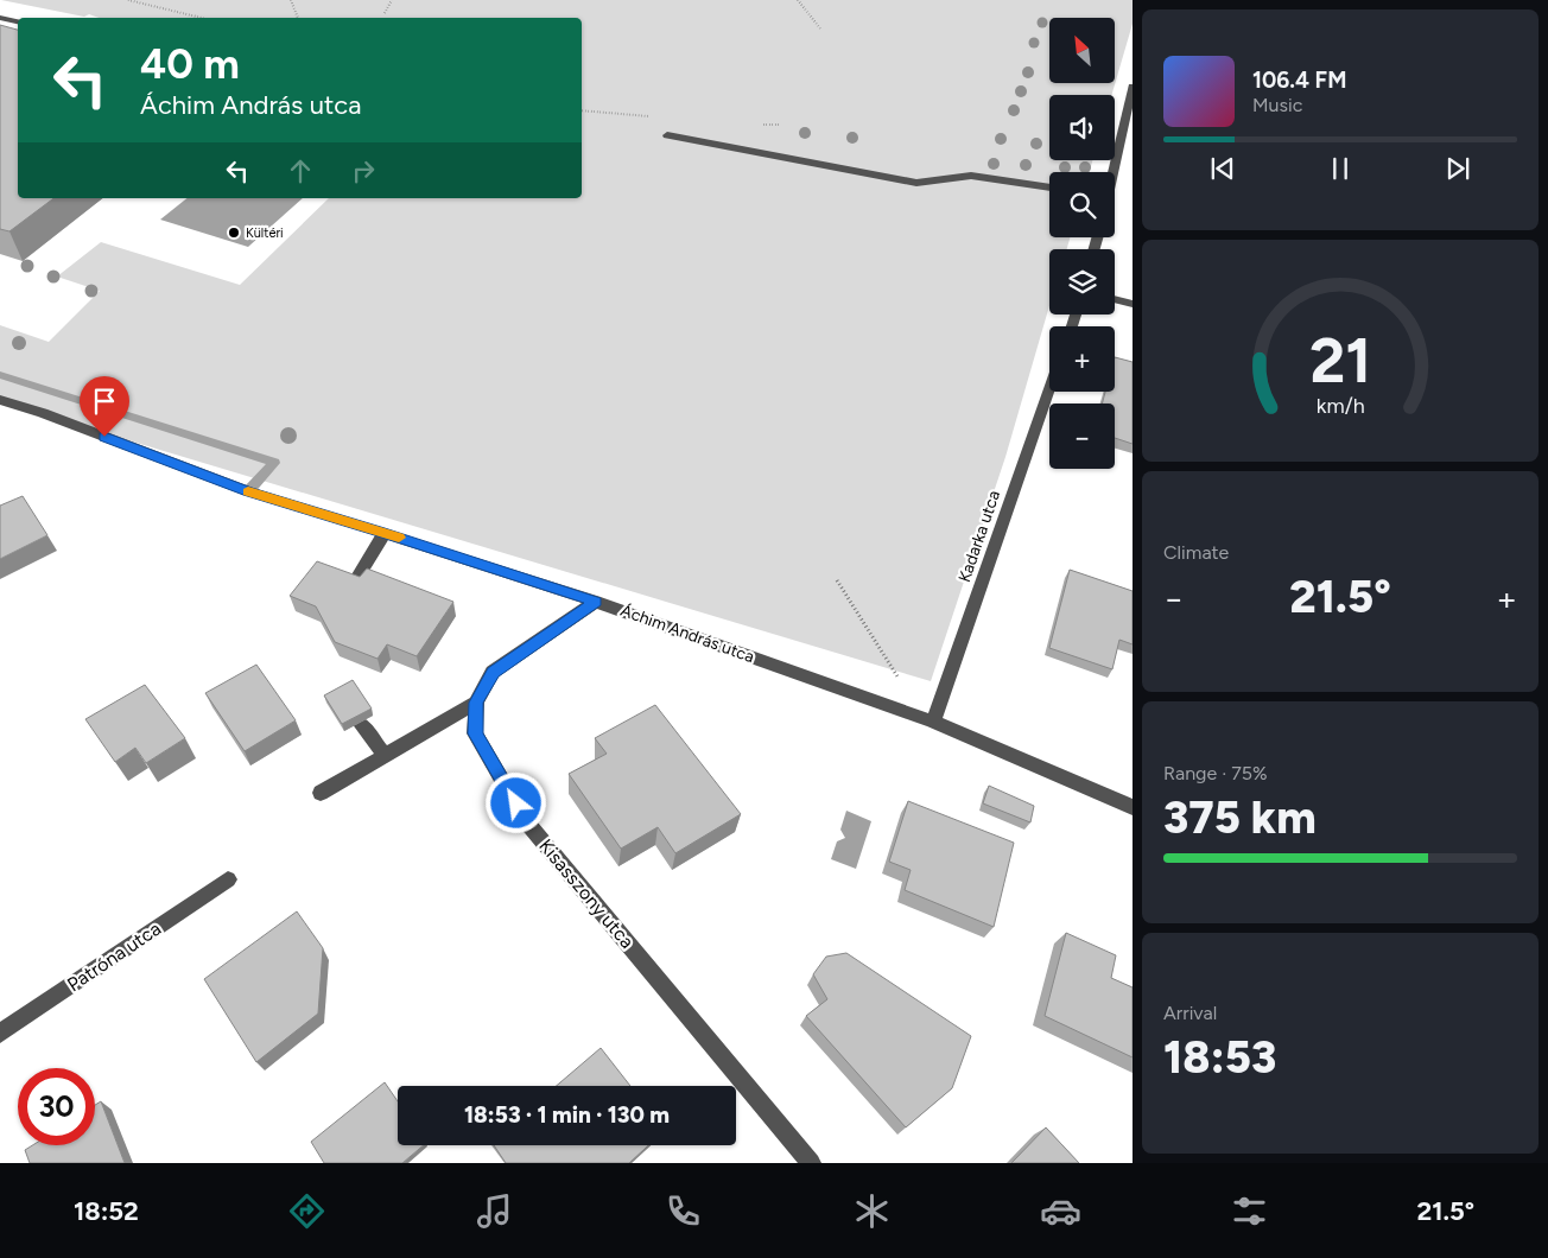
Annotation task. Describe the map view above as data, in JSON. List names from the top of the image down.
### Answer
{
  "streets": {
    "street": [
      "Kadarka utca",
      "Áchim András utca",
      "Kisasszony utca",
      "Patróna utca"
    ]
  },
  "crossings": [
    ["Kadarka utca", "Áchim András utca"],
    ["Áchim András utca", "Kisasszony utca"]
  ],
  "places": ["Kültéri"],
  "north": "top left",
  "page": {
    "map_buttons": ["+", "−"],
    "turn": ["40 m", "Áchim András utca"],
    "song": ["106.4 FM", "Music"],
    "tile": [
      "Climate",
      ["Range · 75%", "375 km"],
      ["Arrival", "18:53"]
    ],
    "heat": ["−", "21.5°", "+"],
    "limit": "30",
    "trip": "18:53 · 1 min · 130 m",
    "tabs": ["18:52", "21.5°"],
    "gauge": ["21", "km/h"]
  }
}
